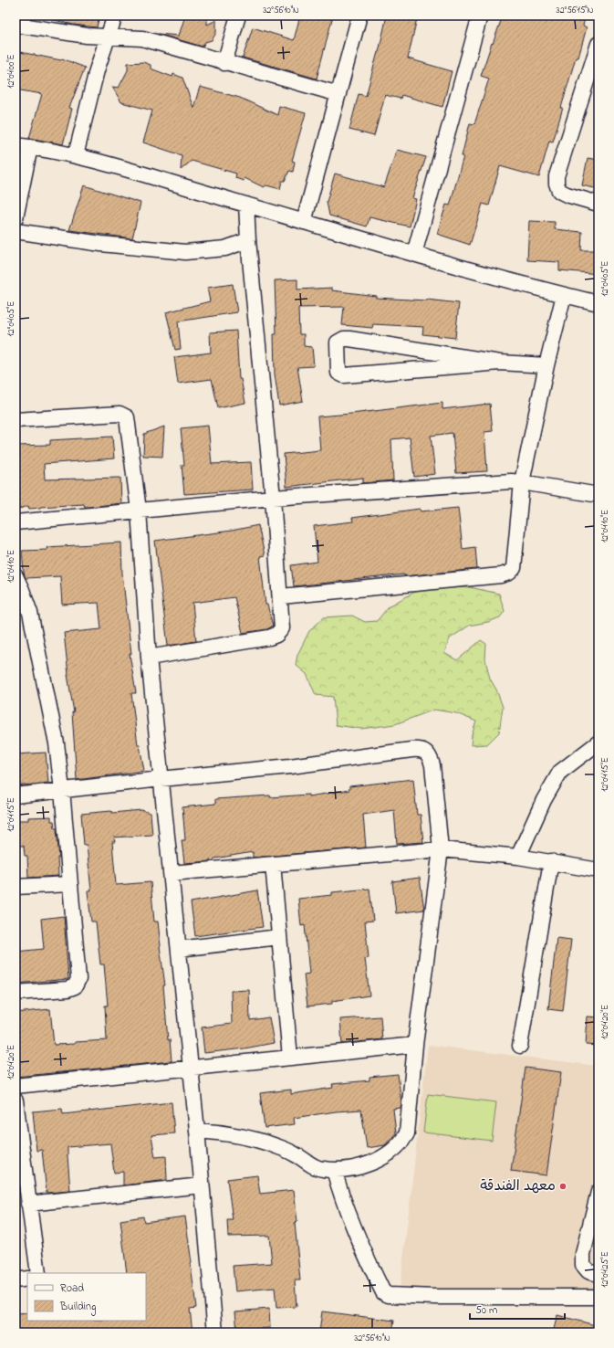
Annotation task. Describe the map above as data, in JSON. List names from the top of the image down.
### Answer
{
  "places": ["معهد الفندقة"],
  "legend": ["Road", "Building"],
  "scale_bar": "50 m",
  "coordinates": [
    "32°56'10\"N",
    "32°56'15\"N",
    "12°04'00\"E",
    "12°04'05\"E",
    "12°04'10\"E",
    "12°04'15\"E",
    "12°04'20\"E",
    "12°04'25\"E"
  ]
}
